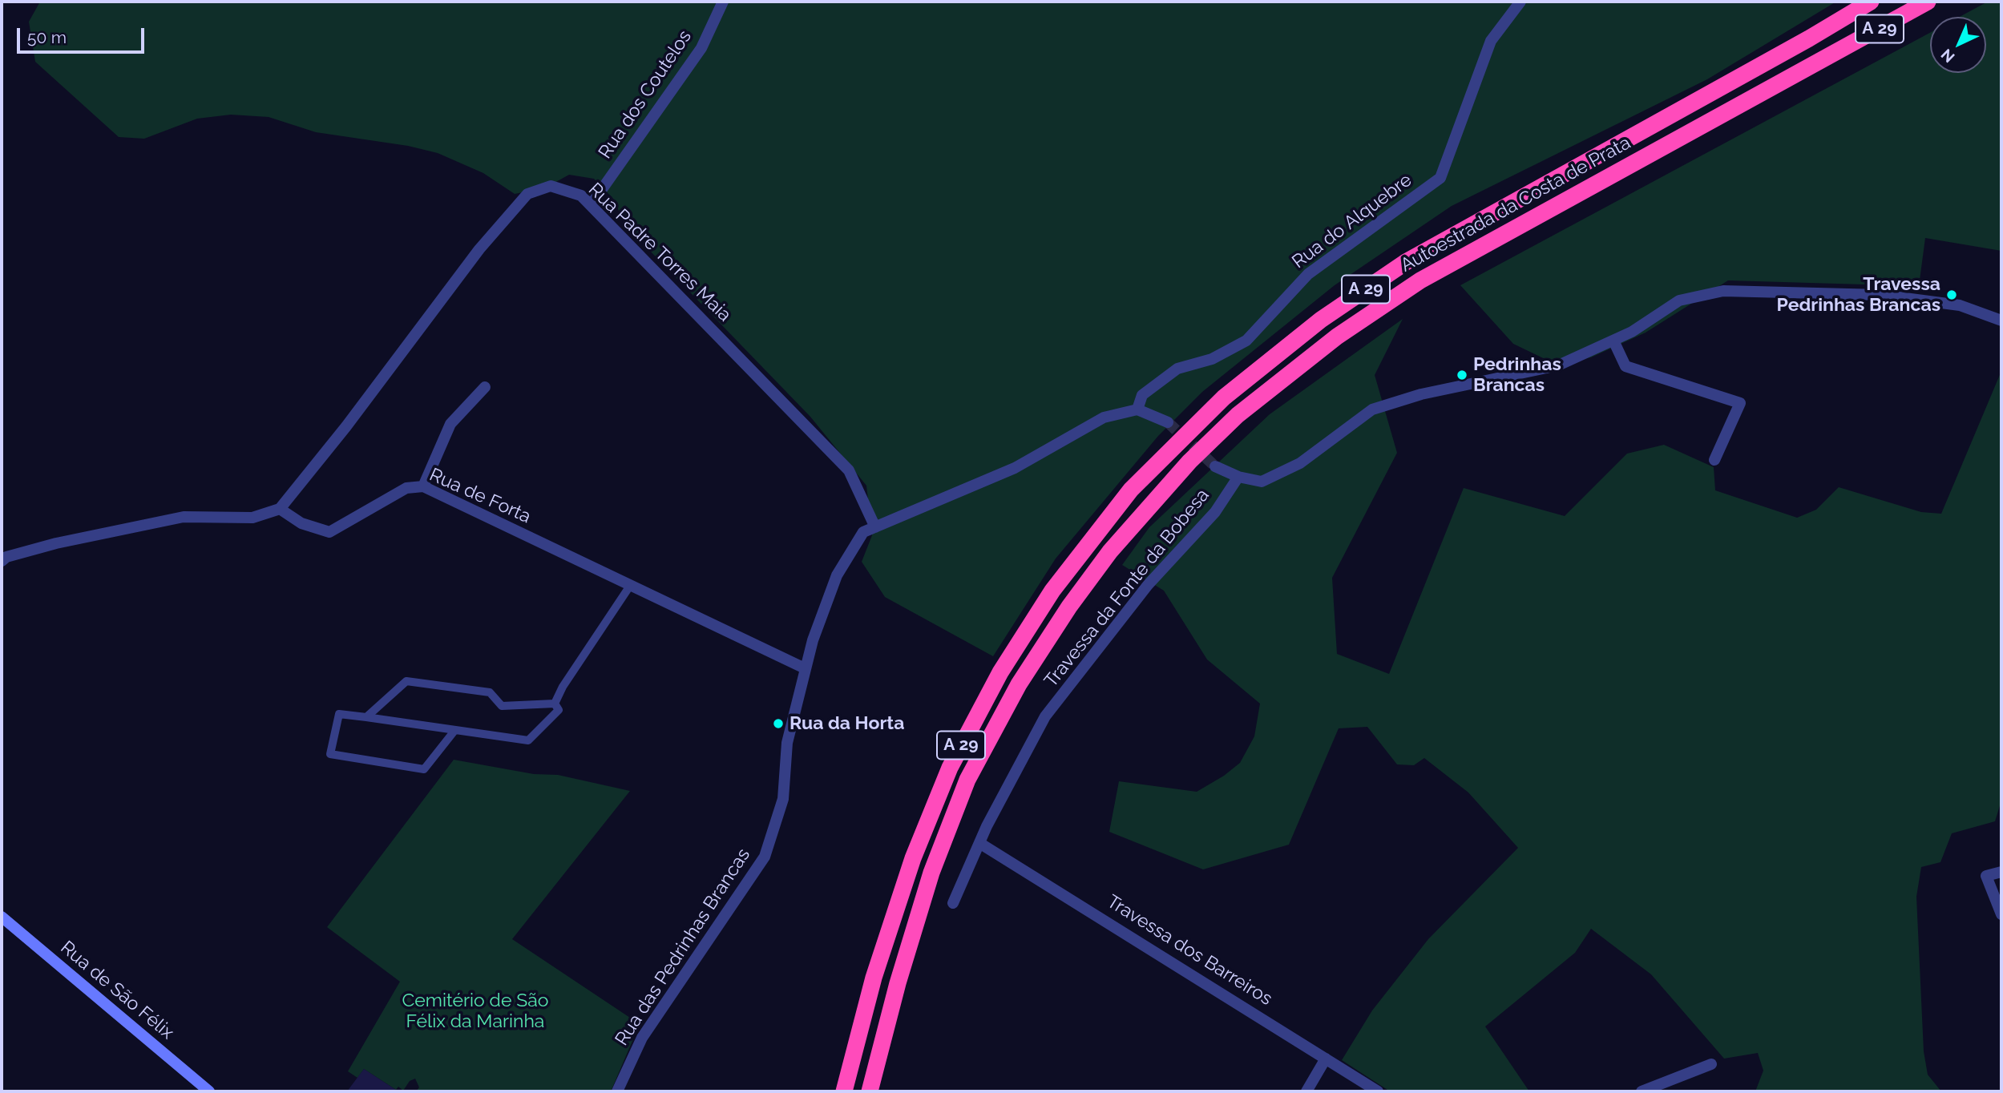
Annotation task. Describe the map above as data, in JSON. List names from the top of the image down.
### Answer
{
  "streets": {
    "highway": ["A 29", "Autoestrada da Costa de Prata"],
    "main road": ["Rua de São Félix"],
    "street": [
      "Rua dos Coutelos",
      "Rua do Alquebre",
      "Rua Padre Torres Maia",
      "Rua de Forta",
      "Travessa da Fonte da Bobesa",
      "Rua das Pedrinhas Brancas",
      "Travessa dos Barreiros"
    ]
  },
  "crossings": [
    ["Rua dos Coutelos", "Rua Padre Torres Maia"],
    ["Rua do Alquebre", "Rua das Pedrinhas Brancas"],
    ["Rua Padre Torres Maia", "Rua de Forta"],
    ["Rua Padre Torres Maia", "Rua das Pedrinhas Brancas"],
    ["Rua de Forta", "Rua das Pedrinhas Brancas"],
    ["Travessa da Fonte da Bobesa", "Travessa dos Barreiros"]
  ],
  "parks": ["Cemitério de São Félix da Marinha"],
  "places": ["Travessa Pedrinhas Brancas", "Pedrinhas Brancas", "Rua da Horta"],
  "scale_bar": "50 m",
  "north": "bottom left"
}
